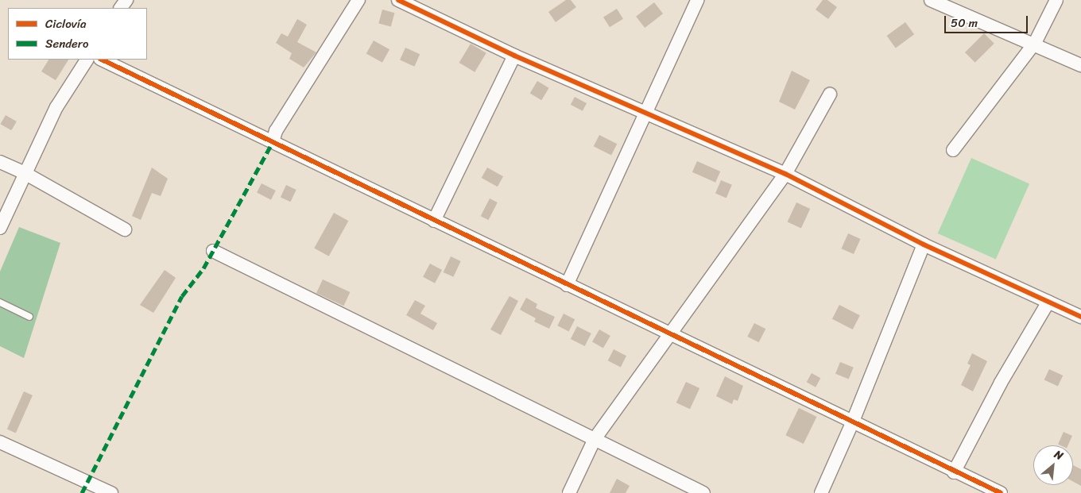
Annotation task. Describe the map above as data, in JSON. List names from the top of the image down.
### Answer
{
  "legend": ["Ciclovía", "Sendero"],
  "scale_bar": "50 m",
  "north": "top right"
}
